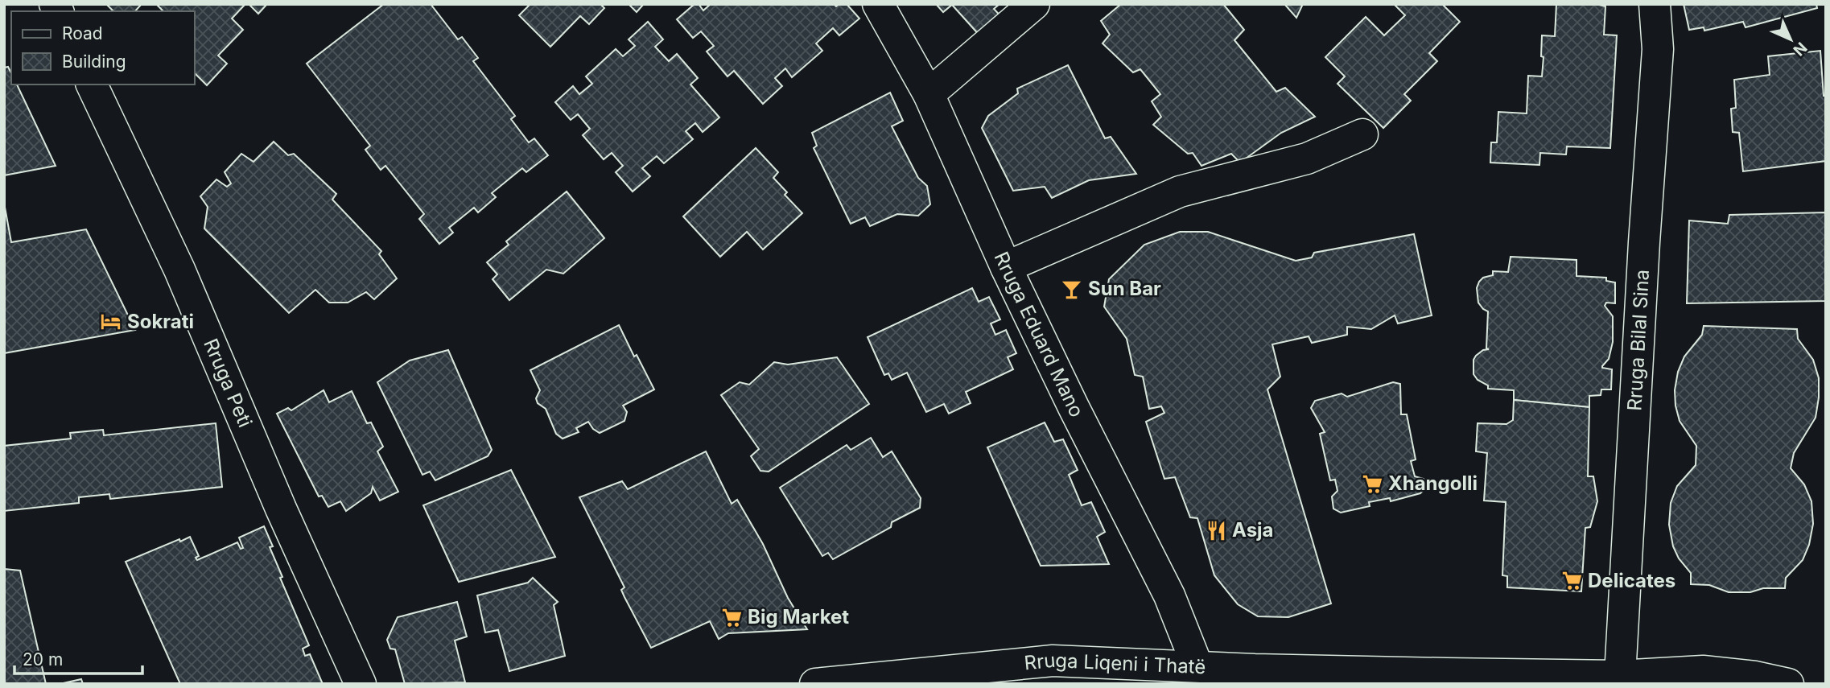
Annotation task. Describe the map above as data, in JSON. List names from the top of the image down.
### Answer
{
  "streets": {
    "street": [
      "Rruga Eduard Mano",
      "Rruga Bilal Sina",
      "Rruga Peti",
      "Rruga Liqeni i Thatë"
    ]
  },
  "crossings": [
    ["Rruga Eduard Mano", "Rruga Liqeni i Thatë"],
    ["Rruga Bilal Sina", "Rruga Liqeni i Thatë"]
  ],
  "places": {
    "bar": ["Sun Bar"],
    "hotel": ["Sokrati"],
    "supermarket": ["Xhangolli", "Delicates", "Big Market"],
    "restaurant": ["Asja"]
  },
  "legend": ["Road", "Building"],
  "scale_bar": "20 m",
  "north": "bottom right"
}
